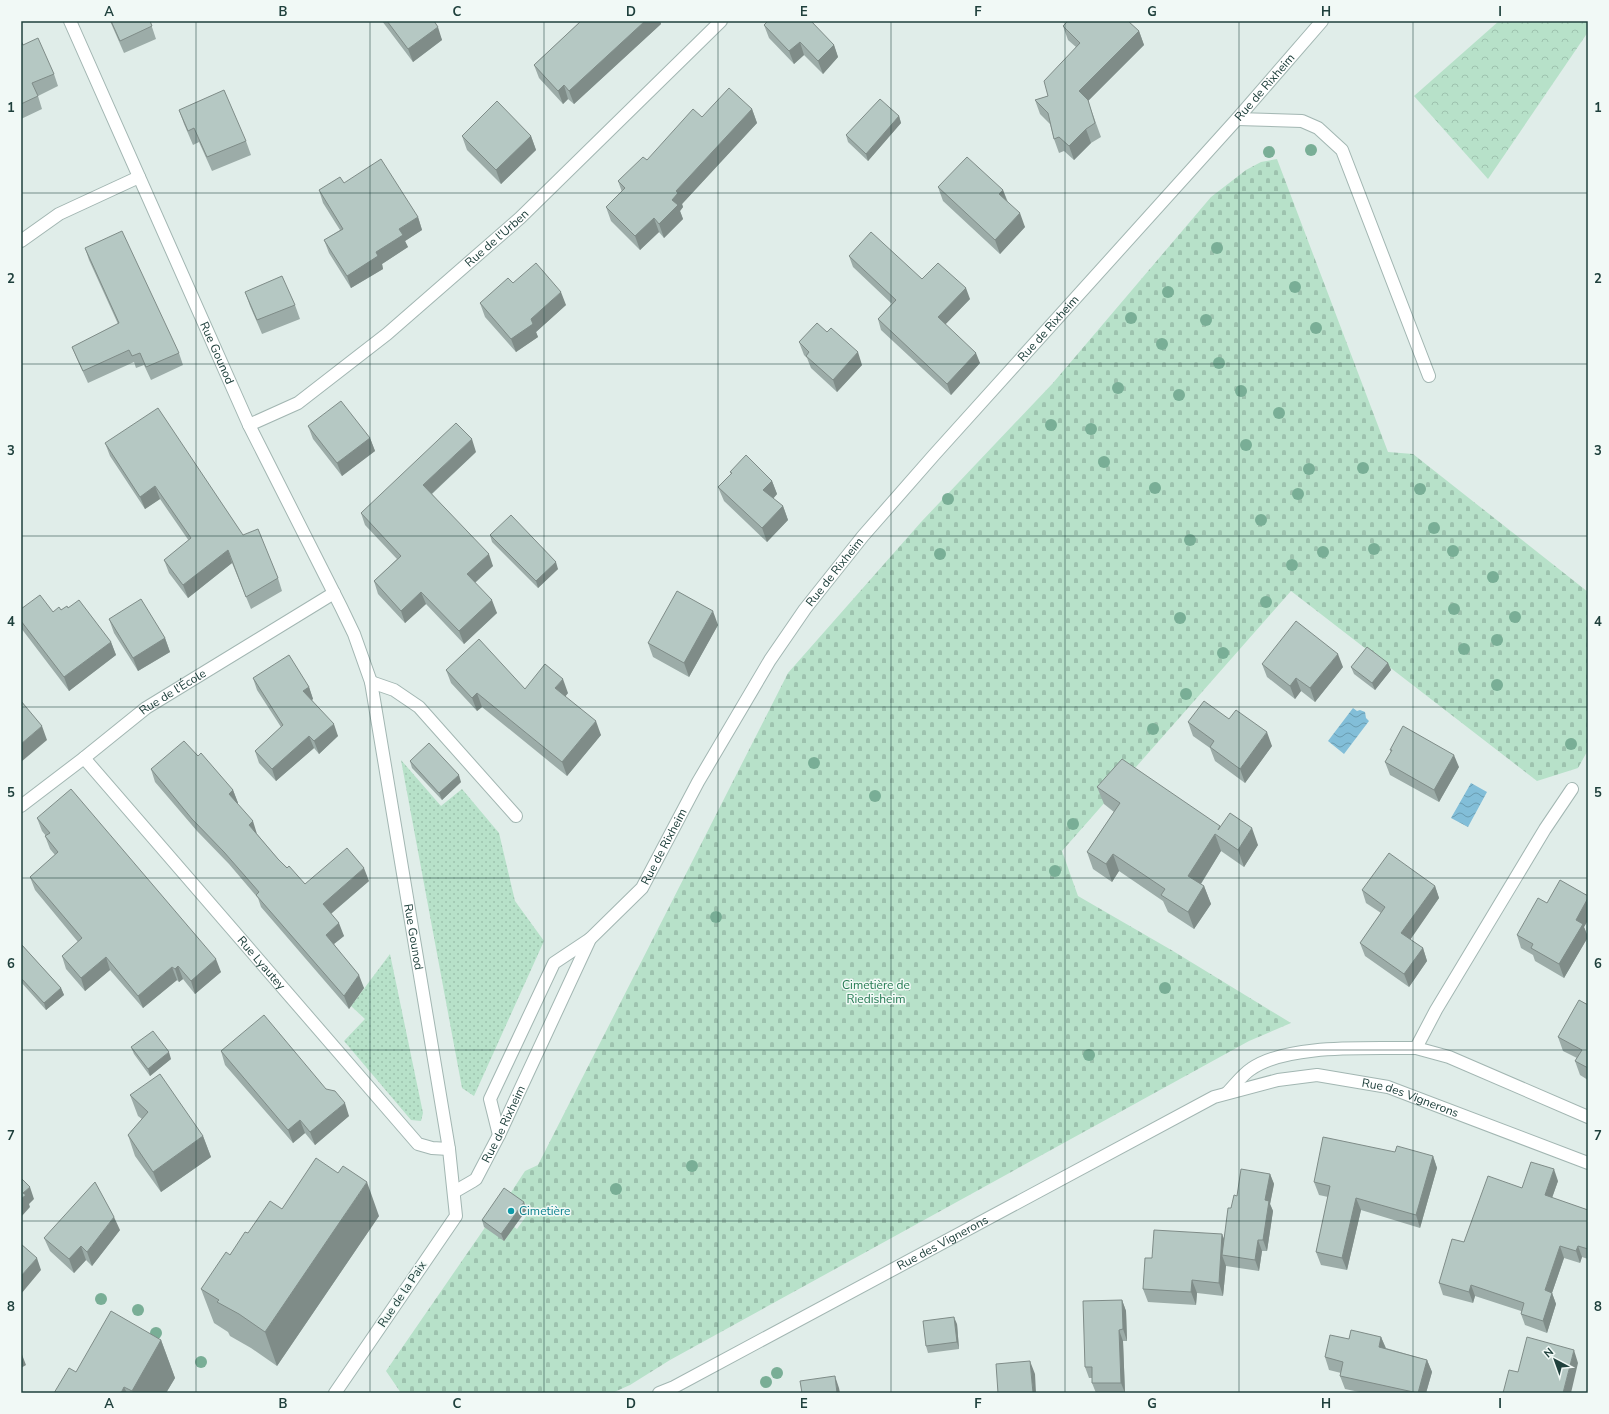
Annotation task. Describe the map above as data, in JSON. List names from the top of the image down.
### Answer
{
  "streets": {
    "street": [
      "Rue de Rixheim",
      "Rue de l'Urben",
      "Rue Gounod",
      "Rue de l'École",
      "Rue Lyautey",
      "Rue des Vignerons",
      "Rue de la Paix"
    ]
  },
  "crossings": [
    ["Rue de Rixheim", "Rue Gounod"],
    ["Rue de Rixheim", "Rue de la Paix"],
    ["Rue de l'Urben", "Rue Gounod"],
    ["Rue Gounod", "Rue de l'École"],
    ["Rue Gounod", "Rue Lyautey"],
    ["Rue Gounod", "Rue de la Paix"],
    ["Rue de l'École", "Rue Lyautey"]
  ],
  "parks": ["Cimetière de Riedisheim"],
  "places": ["Cimetière"],
  "north": "top left",
  "grid": {
    "columns": [
      "A",
      "B",
      "C",
      "D",
      "E",
      "F",
      "G",
      "H",
      "I"
    ],
    "rows": [
      "1",
      "2",
      "3",
      "4",
      "5",
      "6",
      "7",
      "8"
    ]
  }
}
